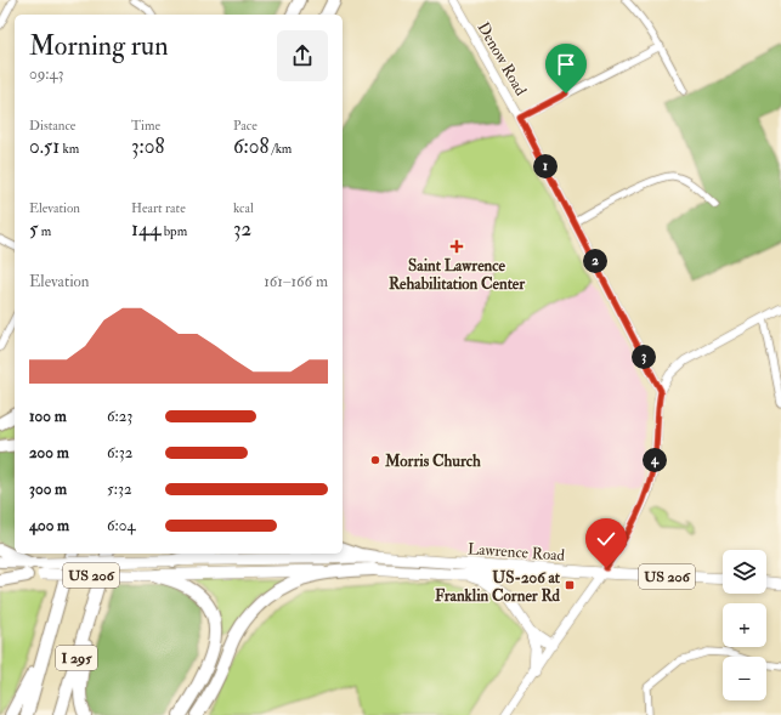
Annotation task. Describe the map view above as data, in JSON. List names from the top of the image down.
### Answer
{
  "streets": {
    "highway": ["Lawrence Road", "US 206", "I 295"],
    "street": ["Denow Road"]
  },
  "crossings": [
    ["Lawrence Road", "US 206"]
  ],
  "places": {
    "health": ["Saint Lawrence Rehabilitation Center"],
    "other": ["Morris Church"],
    "transit": ["US-206 at Franklin Corner Rd"]
  },
  "page": {
    "heading": ["Morning run", "09:43"],
    "stats": [
      ["Distance", "0.51 km"],
      ["Time", "3:08"],
      ["Pace", "6:08 /km"],
      ["Elevation", "5 m"],
      ["Heart rate", "144 bpm"],
      ["kcal", "32"]
    ],
    "pins": [
      "1",
      "2",
      "3",
      "4"
    ],
    "chart": ["Elevation", "161–166 m"],
    "list": [
      {
        "name": "100 m",
        "note": "6:23"
      },
      {
        "name": "200 m",
        "note": "6:32"
      },
      {
        "name": "300 m",
        "note": "5:32"
      },
      {
        "name": "400 m",
        "note": "6:04"
      }
    ],
    "map_buttons": ["+", "−"]
  }
}
